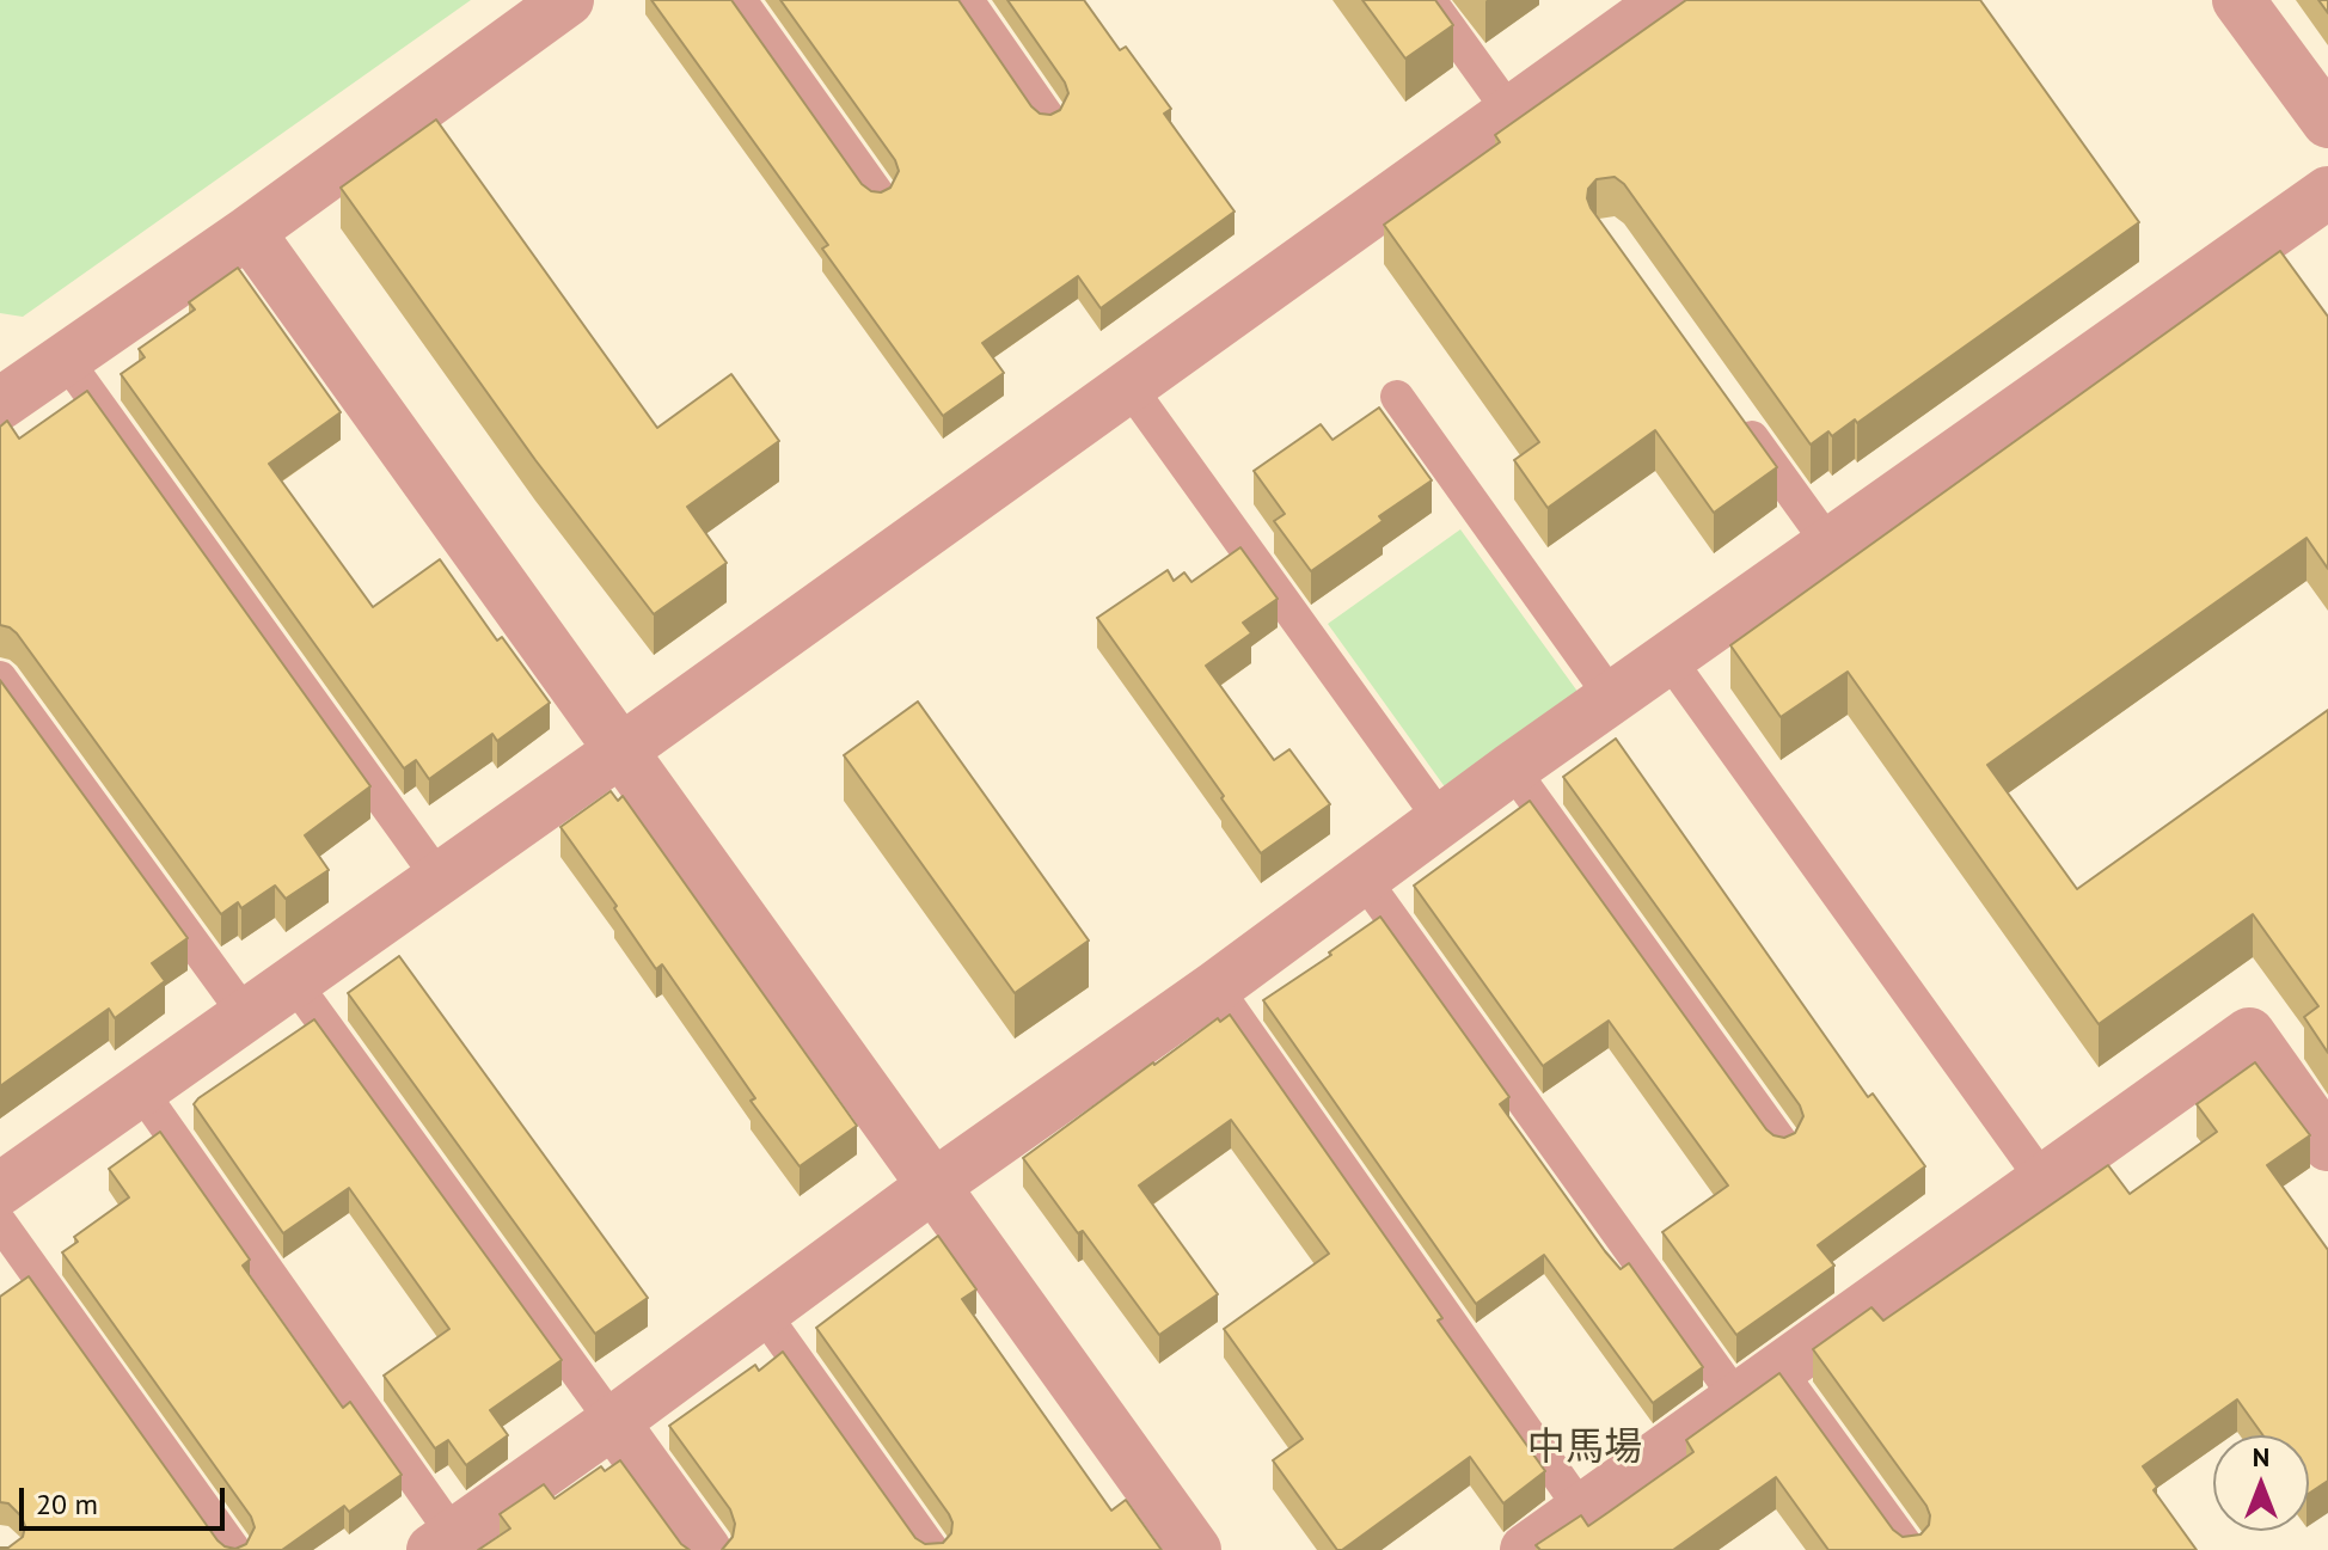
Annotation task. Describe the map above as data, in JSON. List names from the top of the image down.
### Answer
{
  "districts": ["中馬場"],
  "scale_bar": "20 m",
  "north": "top"
}
